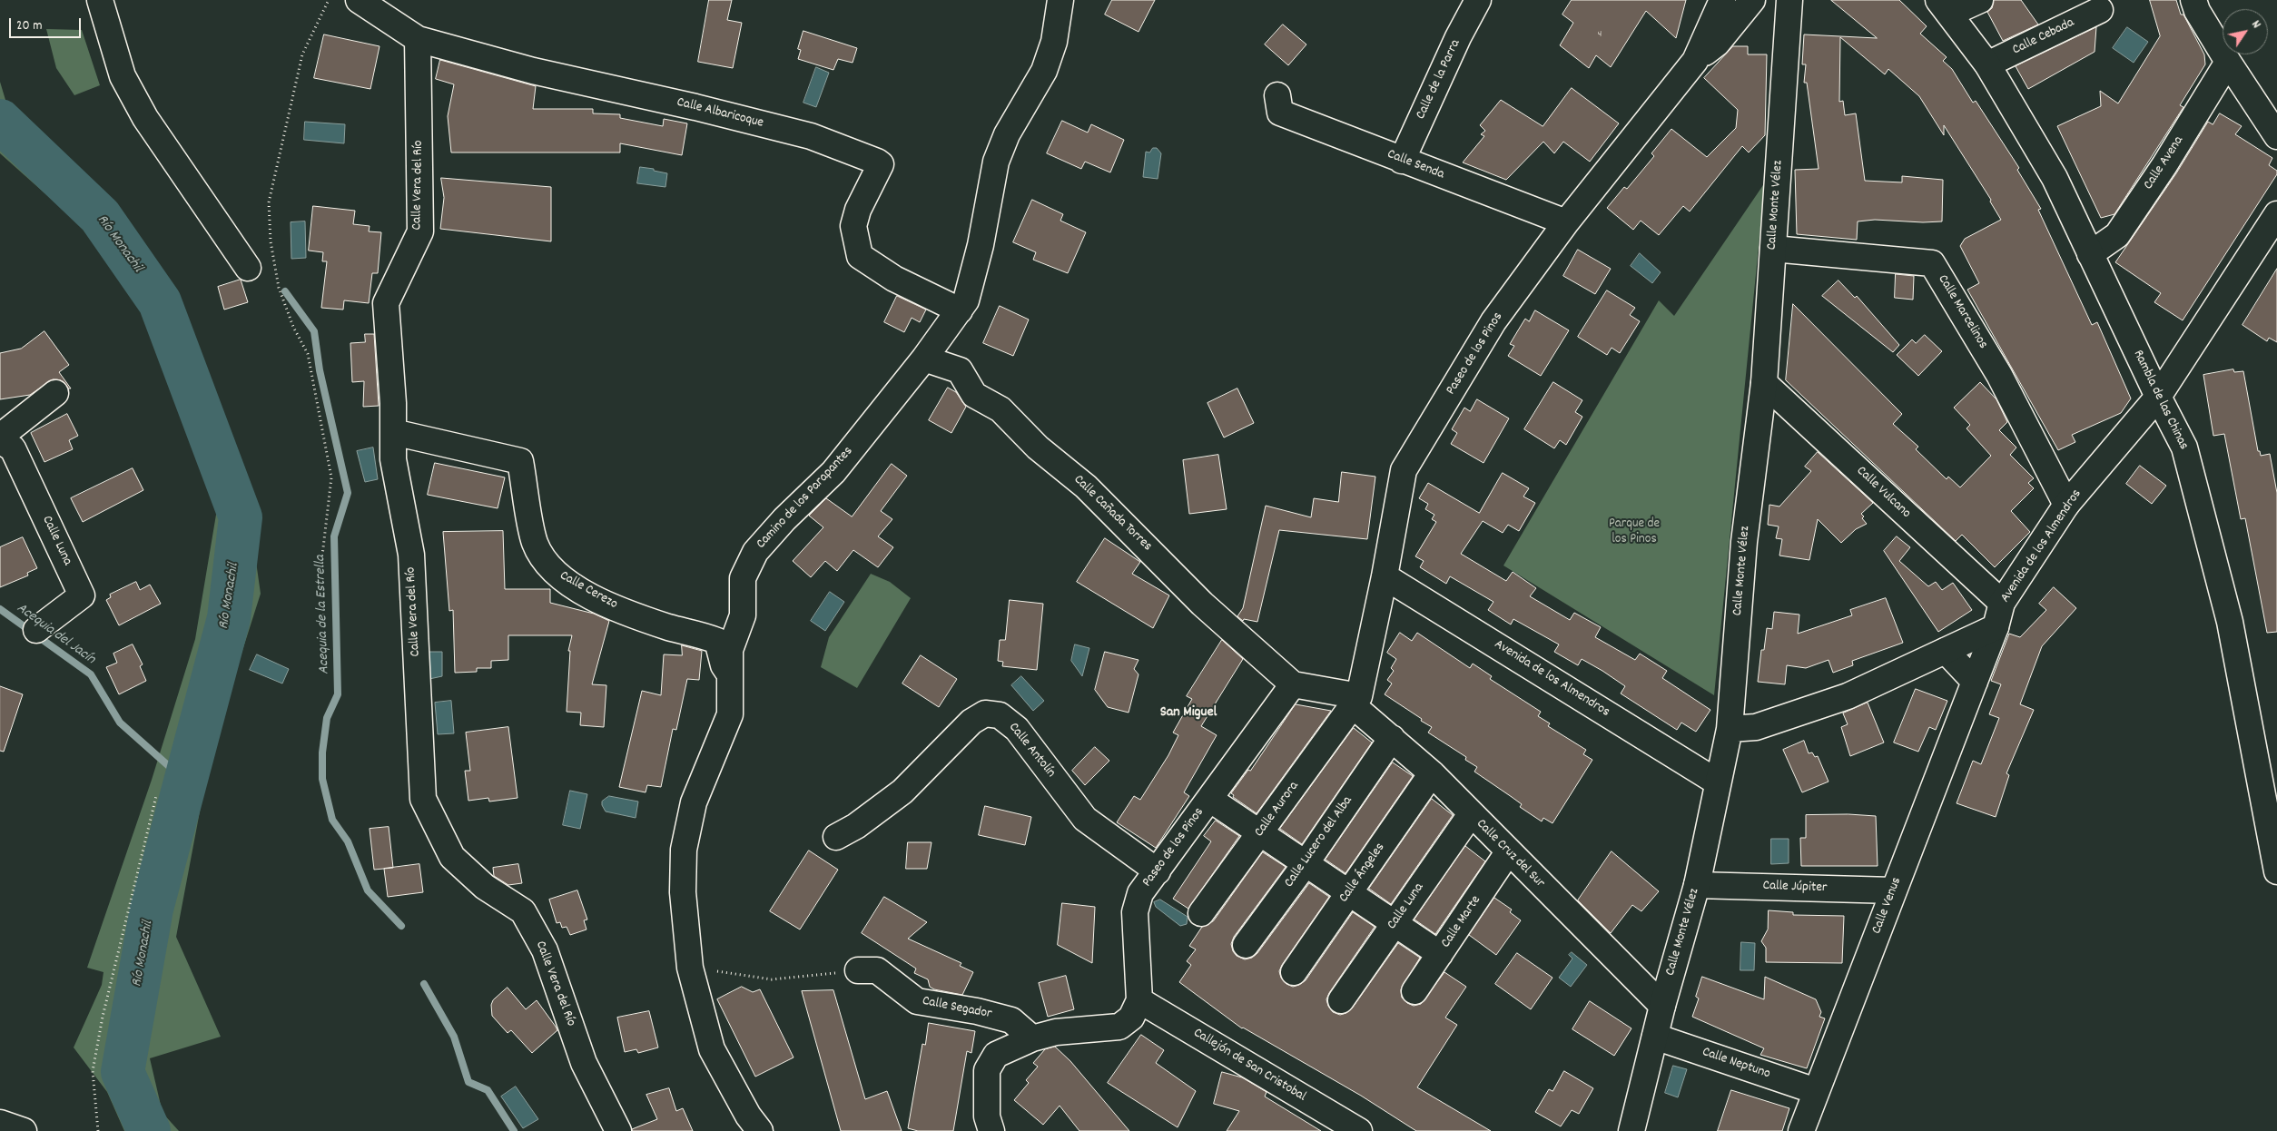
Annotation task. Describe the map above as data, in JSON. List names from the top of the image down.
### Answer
{
  "streets": {
    "street": [
      "Calle Cebada",
      "Calle de la Parra",
      "Calle Albaricoque",
      "Calle Avena",
      "Calle Senda",
      "Calle Vera del Río",
      "Calle Monte Vélez",
      "Calle Marcelinos",
      "Paseo de los Pinos",
      "Rambla de las Chinas",
      "Calle Vulcano",
      "Camino de los Parapantes",
      "Calle Cañada Torres",
      "Calle Luna",
      "Avenida de los Almendros",
      "Calle Cerezo",
      "Calle Antolín",
      "Calle Aurora",
      "Calle Lucero del Alba",
      "Calle Cruz del Sur",
      "Calle Ángeles",
      "Calle Júpiter",
      "Calle Venus",
      "Calle Marte",
      "Calle Segador",
      "Calle Neptuno",
      "Callejón de San Cristobal"
    ]
  },
  "crossings": [
    ["Calle Cebada", "Rambla de las Chinas"],
    ["Calle de la Parra", "Calle Senda"],
    ["Calle Albaricoque", "Calle Vera del Río"],
    ["Calle Albaricoque", "Camino de los Parapantes"],
    ["Calle Avena", "Rambla de las Chinas"],
    ["Calle Senda", "Paseo de los Pinos"],
    ["Calle Vera del Río", "Calle Cerezo"],
    ["Calle Monte Vélez", "Calle Marcelinos"],
    ["Calle Monte Vélez", "Calle Vulcano"],
    ["Calle Monte Vélez", "Avenida de los Almendros"],
    ["Calle Monte Vélez", "Calle Cruz del Sur"],
    ["Calle Monte Vélez", "Calle Júpiter"],
    ["Calle Monte Vélez", "Calle Neptuno"],
    ["Calle Marcelinos", "Avenida de los Almendros"],
    ["Paseo de los Pinos", "Calle Cañada Torres"],
    ["Paseo de los Pinos", "Avenida de los Almendros"],
    ["Paseo de los Pinos", "Calle Antolín"],
    ["Paseo de los Pinos", "Calle Aurora"],
    ["Paseo de los Pinos", "Calle Cruz del Sur"],
    ["Paseo de los Pinos", "Callejón de San Cristobal"],
    ["Rambla de las Chinas", "Avenida de los Almendros"],
    ["Calle Vulcano", "Avenida de los Almendros"],
    ["Camino de los Parapantes", "Calle Cañada Torres"],
    ["Camino de los Parapantes", "Calle Cerezo"],
    ["Calle Luna", "Calle Cruz del Sur"],
    ["Avenida de los Almendros", "Calle Venus"],
    ["Calle Aurora", "Calle Cruz del Sur"],
    ["Calle Lucero del Alba", "Calle Cruz del Sur"],
    ["Calle Cruz del Sur", "Calle Ángeles"],
    ["Calle Cruz del Sur", "Calle Marte"],
    ["Calle Júpiter", "Calle Venus"],
    ["Calle Venus", "Calle Neptuno"]
  ],
  "districts": ["San Miguel"],
  "water": ["Río Monachil", "Acequia de la Estrella", "Acequia del Jacín"],
  "parks": ["Parque de los Pinos"],
  "house_numbers": ["4"],
  "scale_bar": "20 m",
  "north": "top right"
}
